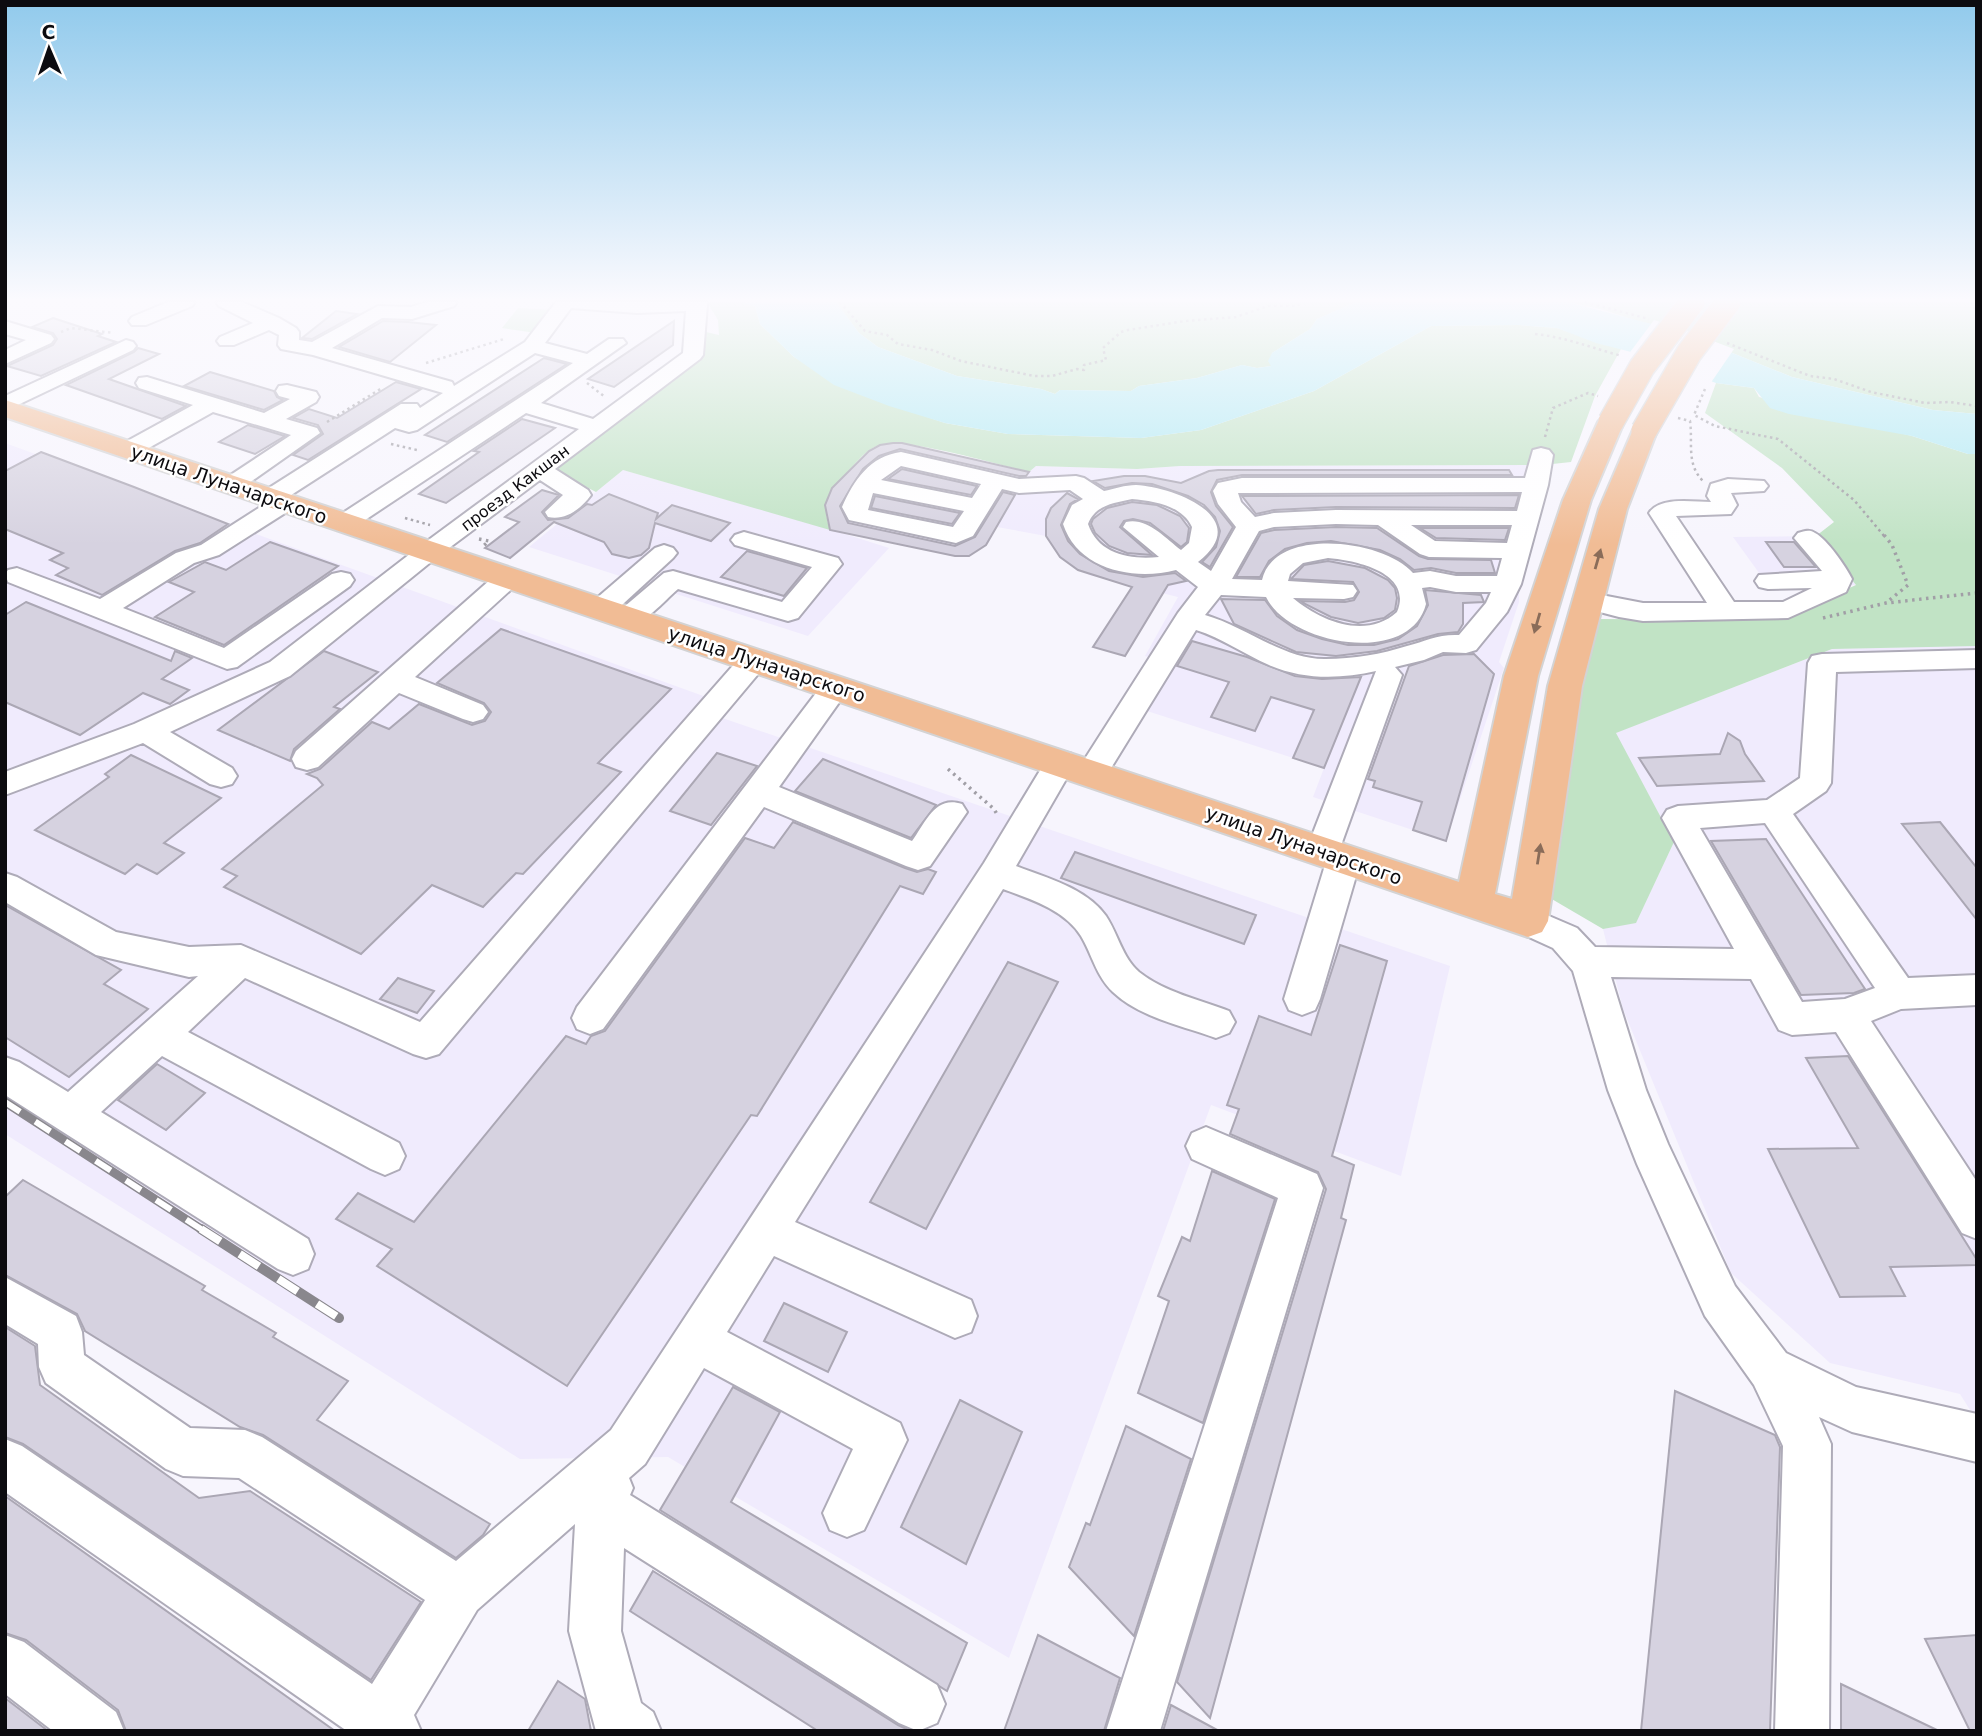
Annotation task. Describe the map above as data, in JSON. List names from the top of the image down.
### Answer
{
  "streets": {
    "main road": ["улица Луначарского"],
    "street": ["проезд Какшан"]
  },
  "crossings": [
    ["улица Луначарского", "проезд Какшан"]
  ],
  "north": "top"
}
